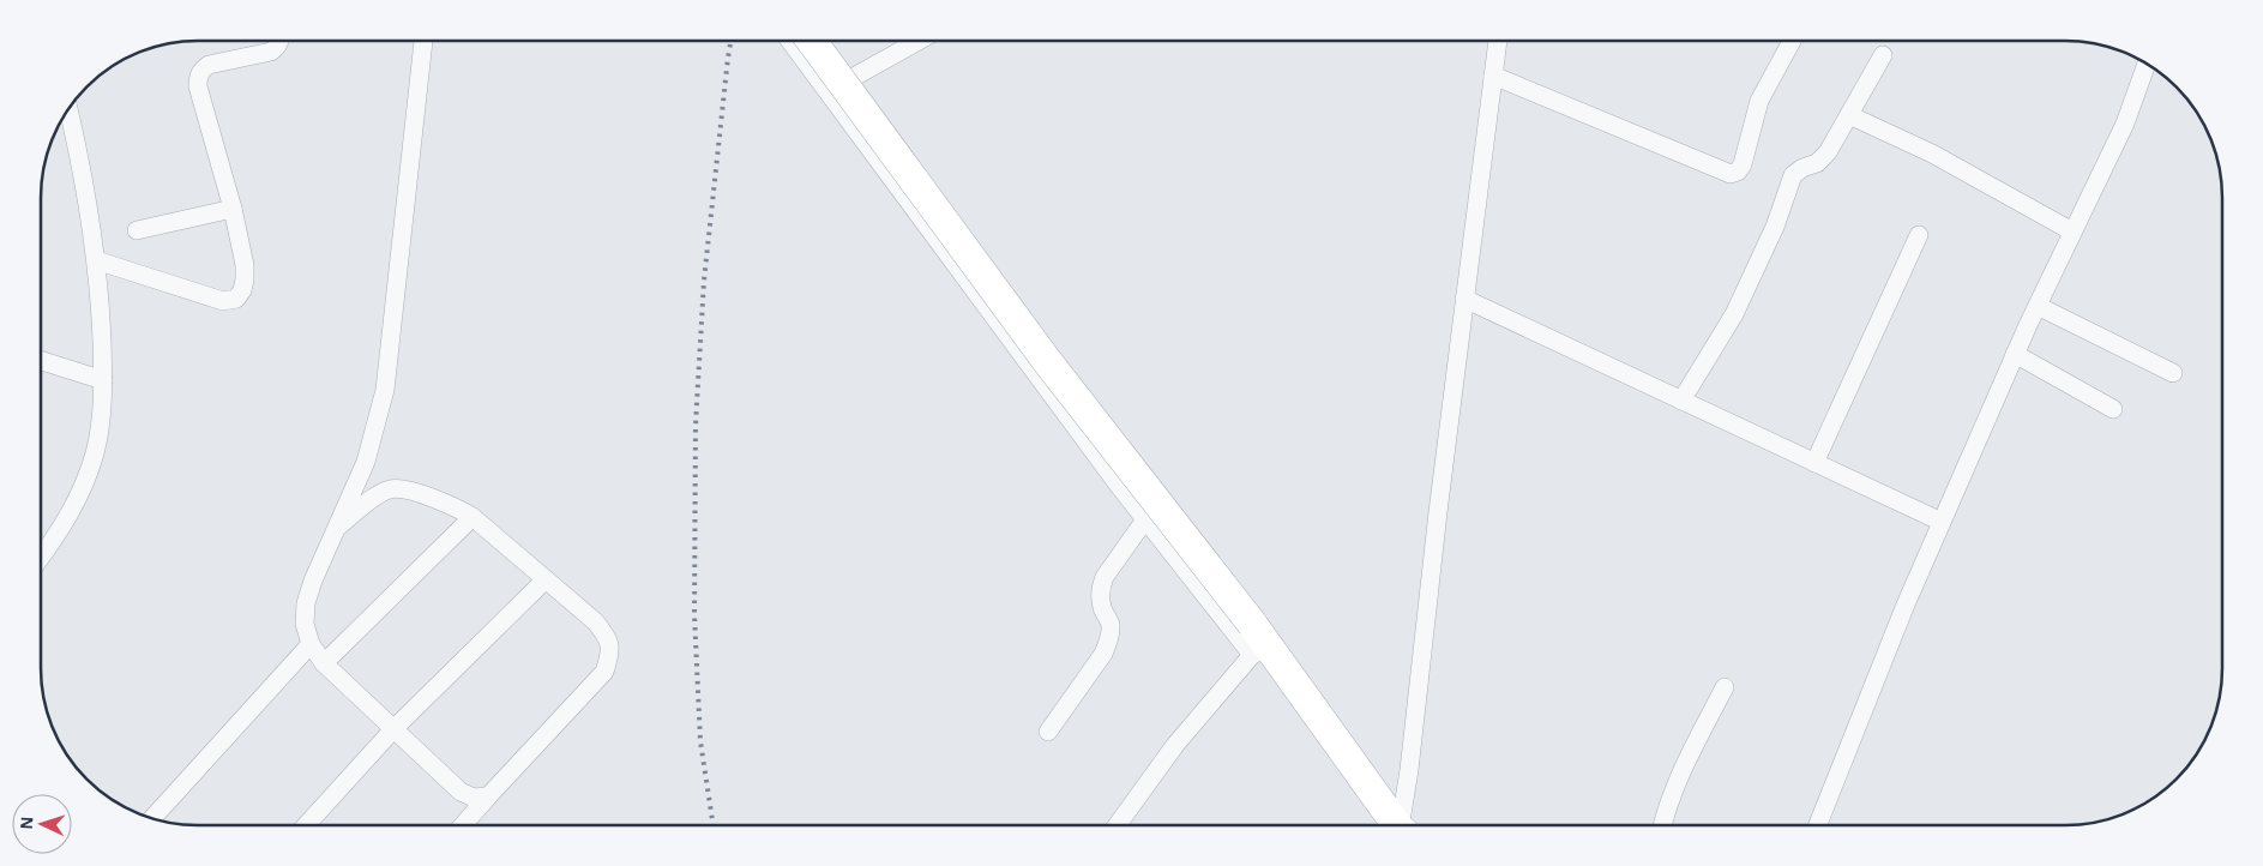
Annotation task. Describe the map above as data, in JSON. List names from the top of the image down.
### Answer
{
  "north": "left"
}
